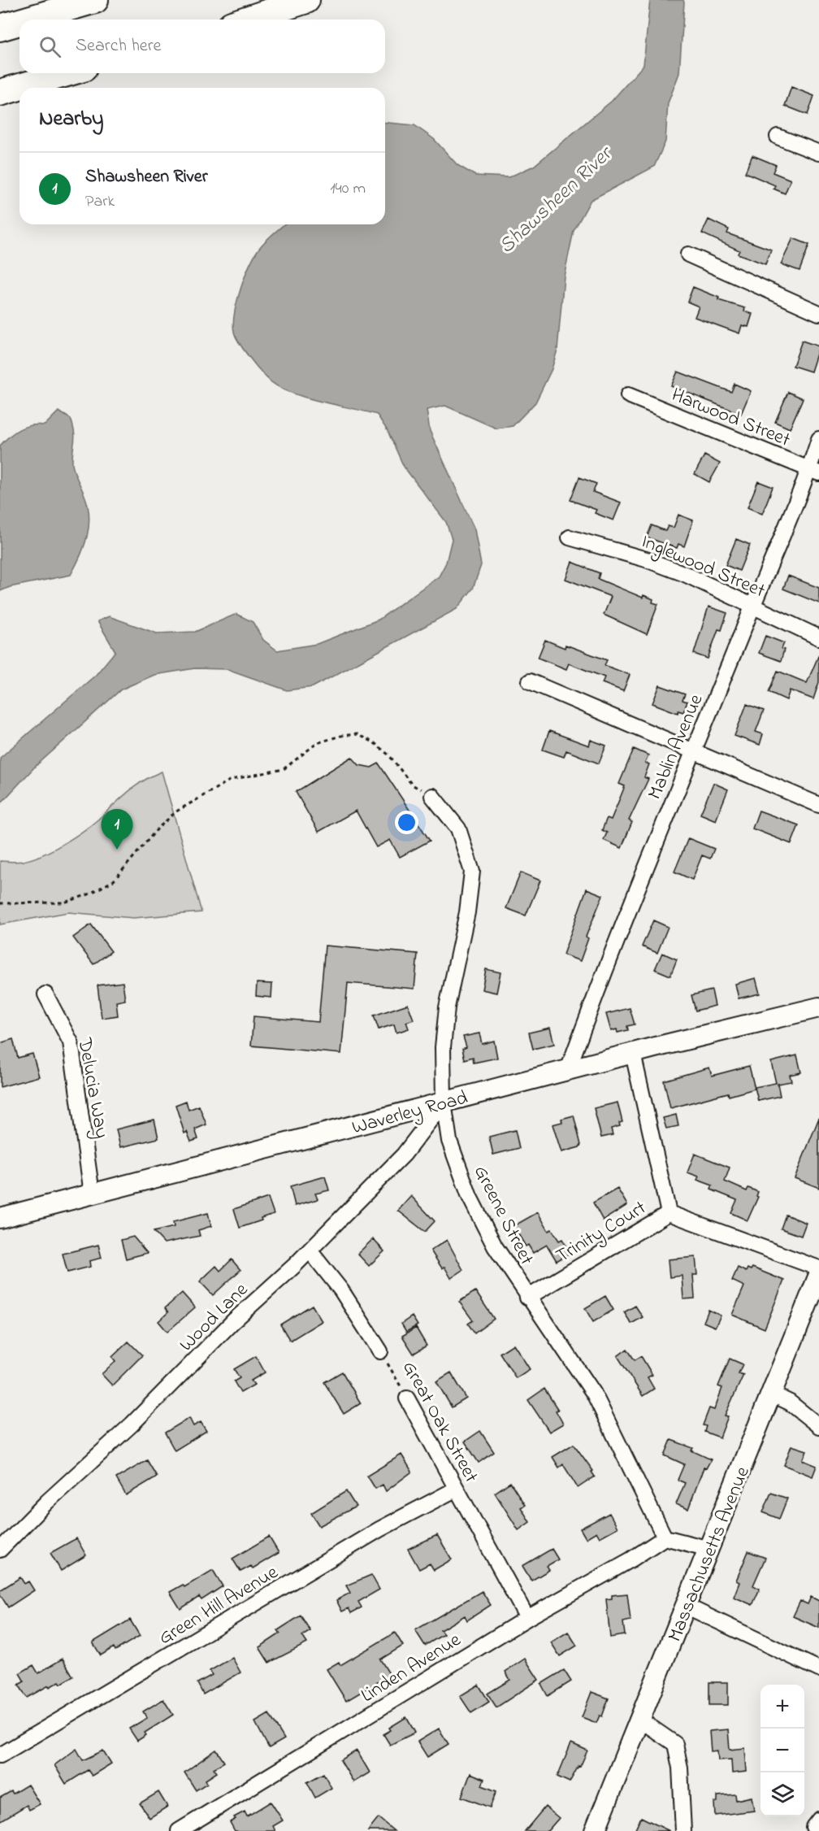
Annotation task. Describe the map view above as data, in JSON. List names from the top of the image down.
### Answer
{
  "streets": {
    "main road": ["Waverley Road", "Massachusetts Avenue"],
    "street": [
      "Harwood Street",
      "Inglewood Street",
      "Mablin Avenue",
      "Delucia Way",
      "Greene Street",
      "Trinity Court",
      "Wood Lane",
      "Great Oak Street",
      "Green Hill Avenue",
      "Linden Avenue"
    ]
  },
  "crossings": [
    ["Harwood Street", "Mablin Avenue"],
    ["Inglewood Street", "Mablin Avenue"],
    ["Mablin Avenue", "Waverley Road"],
    ["Delucia Way", "Waverley Road"],
    ["Waverley Road", "Greene Street"],
    ["Waverley Road", "Trinity Court"],
    ["Waverley Road", "Wood Lane"],
    ["Greene Street", "Trinity Court"],
    ["Greene Street", "Wood Lane"],
    ["Greene Street", "Linden Avenue"],
    ["Wood Lane", "Great Oak Street"],
    ["Great Oak Street", "Green Hill Avenue"],
    ["Great Oak Street", "Linden Avenue"]
  ],
  "water": ["Shawsheen River"],
  "page": {
    "search": "Search here",
    "heading": "Nearby",
    "list": [
      {
        "mark": "1",
        "name": "Shawsheen River",
        "note": "Park",
        "value": "140 m"
      }
    ],
    "pins": "1",
    "map_buttons": ["+", "−"]
  }
}
